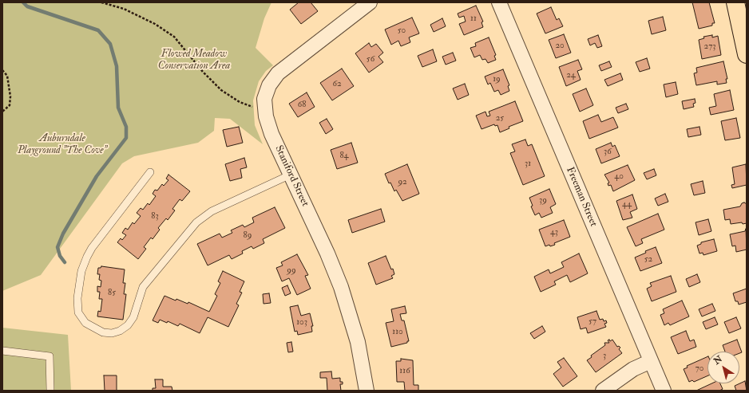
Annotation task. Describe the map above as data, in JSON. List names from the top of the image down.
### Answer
{
  "streets": {
    "street": ["Staniford Street", "Freeman Street"]
  },
  "parks": ["Flowed Meadow Conservation Area", "Auburndale Playground \"The Cove\""],
  "house_numbers": [
    "11",
    "50",
    "20",
    "273",
    "56",
    "24",
    "19",
    "62",
    "68",
    "25",
    "36",
    "84",
    "31",
    "40",
    "92",
    "39",
    "44",
    "83",
    "43",
    "89",
    "52",
    "99",
    "85",
    "57",
    "103",
    "110",
    "3",
    "70",
    "116"
  ],
  "north": "top left"
}
